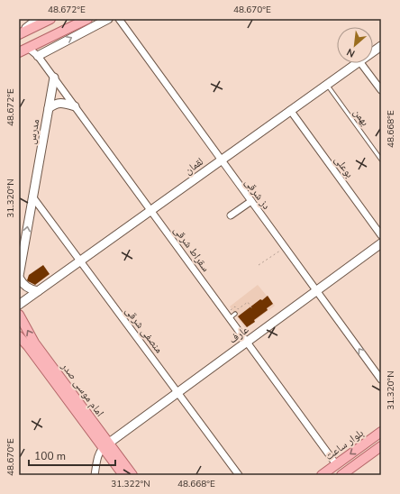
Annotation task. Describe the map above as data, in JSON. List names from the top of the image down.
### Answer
{
  "streets": {
    "main road": ["امام موسی صدر", "بلوار ساعت"],
    "street": [
      "مدرس",
      "لقمان",
      "بوعلی",
      "دز شرقی",
      "سقراط شرقی",
      "منصفی شرقی",
      "عارف"
    ],
    "lane": ["بهمن"]
  },
  "crossings": [
    ["بهمن", "لقمان"],
    ["مدرس", "سقراط شرقی"],
    ["مدرس", "منصفی شرقی"],
    ["لقمان", "بوعلی"],
    ["لقمان", "دز شرقی"],
    ["لقمان", "سقراط شرقی"],
    ["لقمان", "منصفی شرقی"],
    ["دز شرقی", "عارف"],
    ["سقراط شرقی", "عارف"],
    ["سقراط شرقی", "بلوار ساعت"],
    ["منصفی شرقی", "عارف"],
    ["عارف", "امام موسی صدر"]
  ],
  "one_way": ["مدرس"],
  "scale_bar": "100 m",
  "north": "bottom left",
  "coordinates": [
    "48.672°E",
    "48.670°E",
    "48.668°E",
    "31.320°N",
    "31.322°N"
  ]
}
